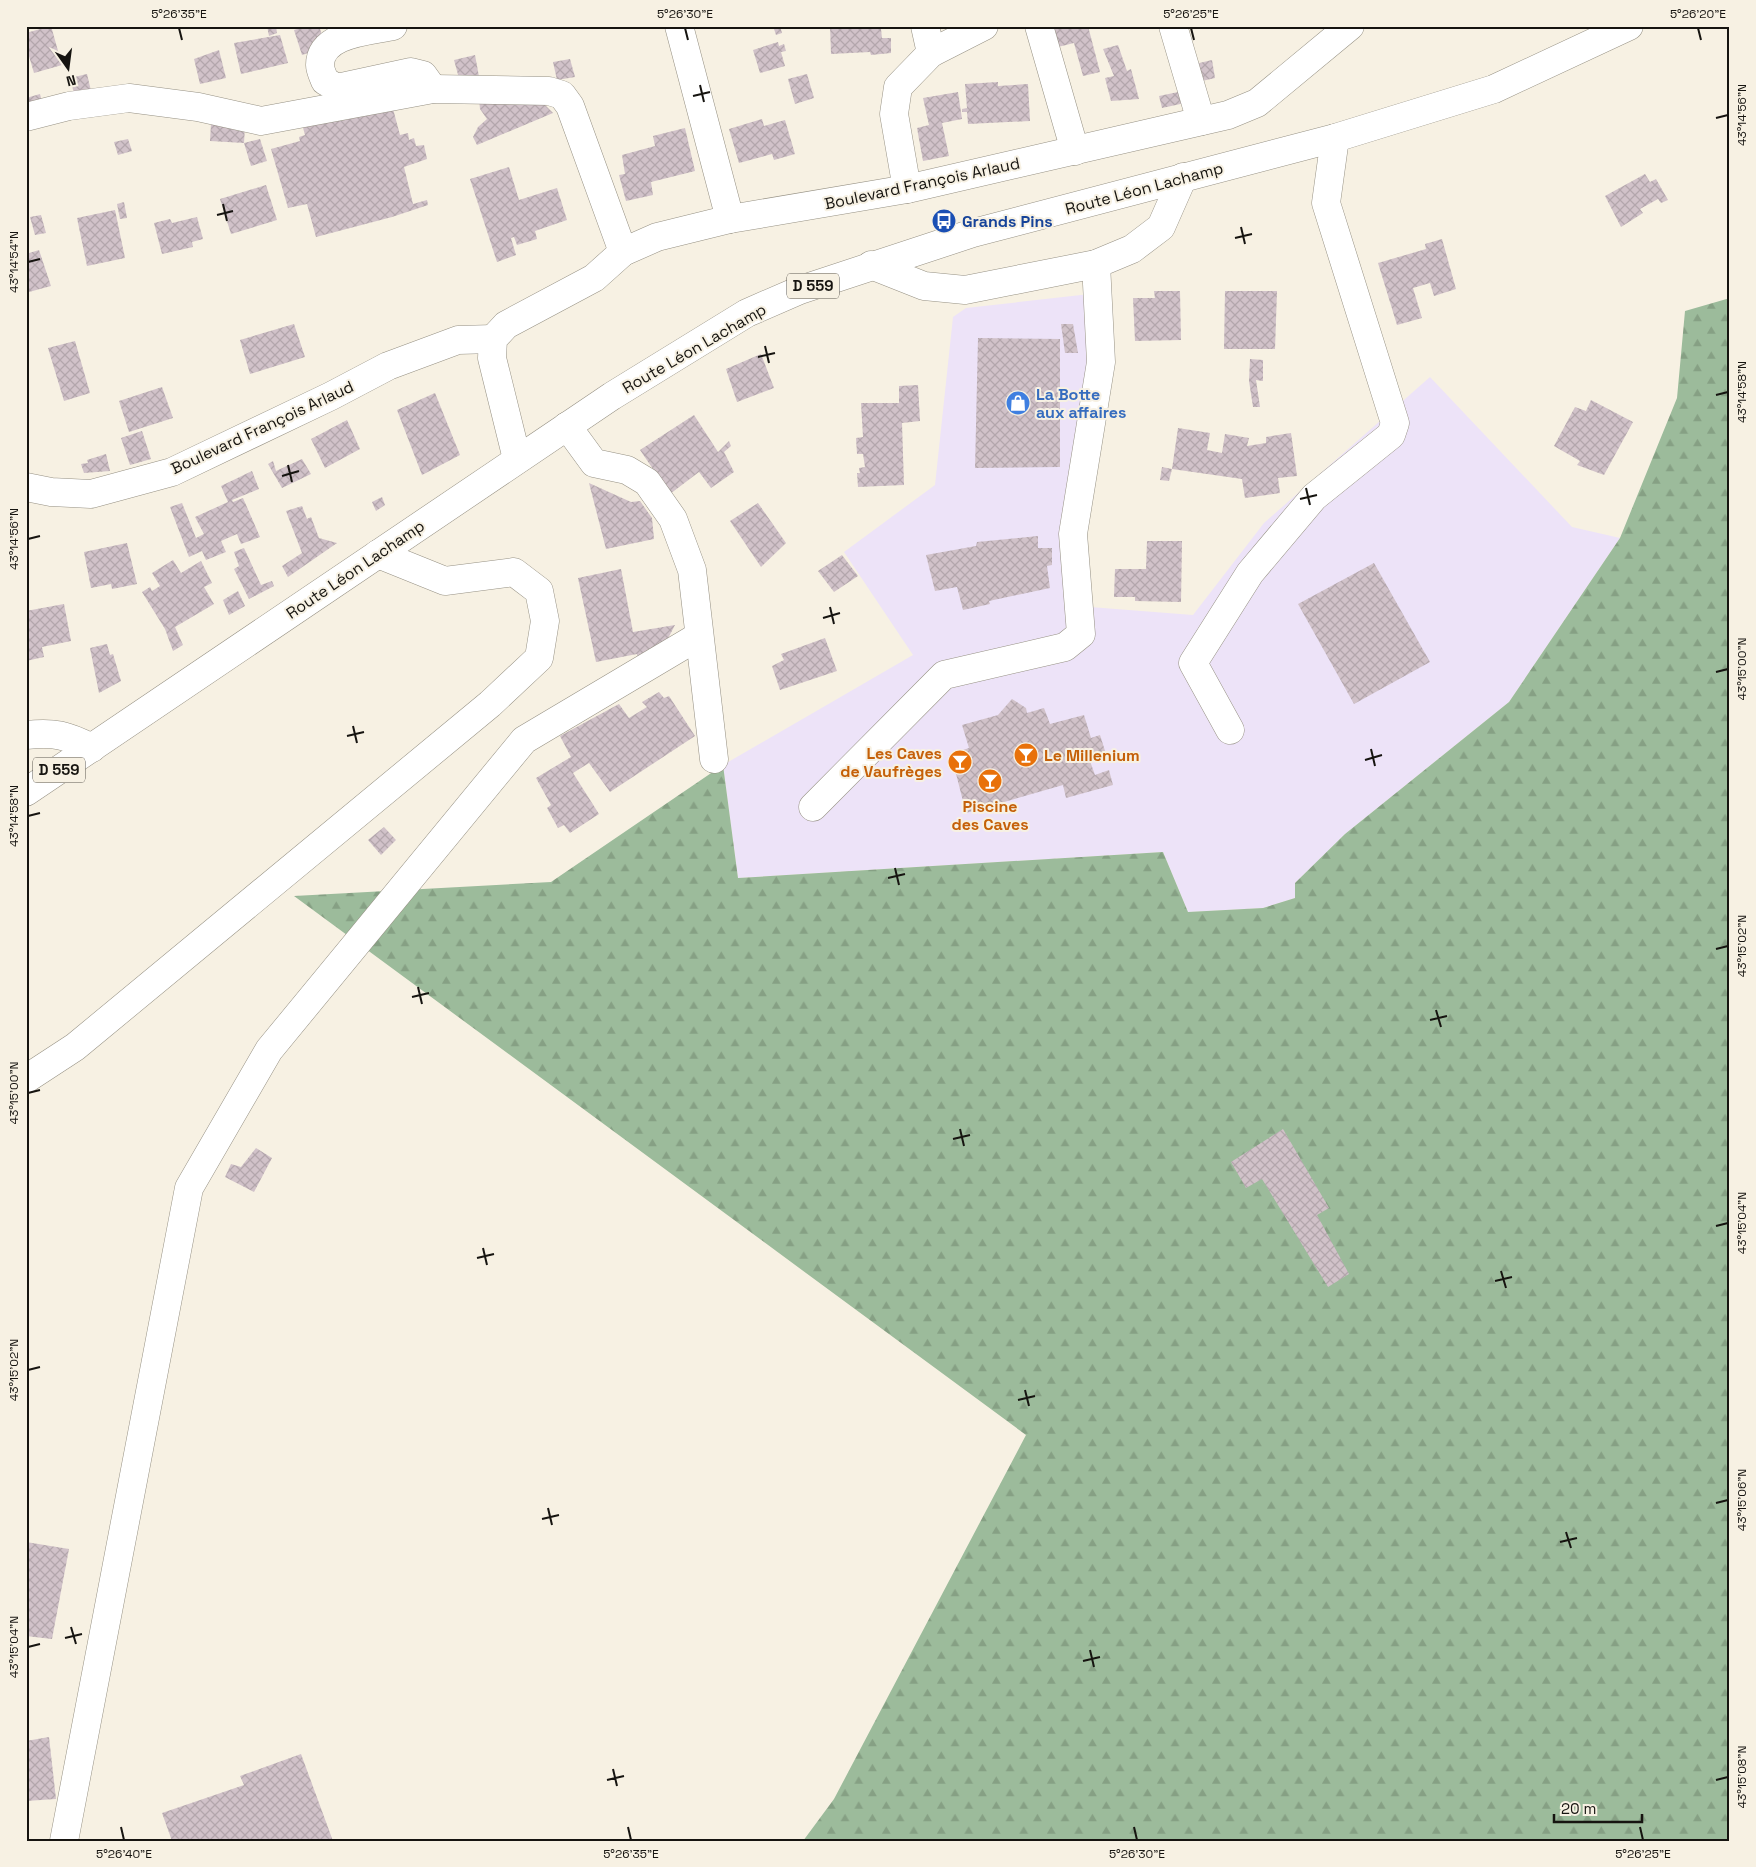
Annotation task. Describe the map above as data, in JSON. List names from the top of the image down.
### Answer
{
  "streets": {
    "street": ["Boulevard François Arlaud", "Route Léon Lachamp", "D 559"]
  },
  "places": {
    "bus stop": ["Grands Pins"],
    "shop": ["La Botte aux affaires"],
    "bar": ["Le Millenium", "Les Caves de Vaufrèges", "Piscine des Caves"]
  },
  "scale_bar": "20 m",
  "north": "bottom",
  "coordinates": [
    "5°26'35\"E",
    "5°26'30\"E",
    "5°26'25\"E",
    "5°26'20\"E",
    "43°14'56\"N",
    "43°14'54\"N",
    "43°14'58\"N",
    "43°15'00\"N",
    "43°15'02\"N",
    "43°15'04\"N",
    "43°15'06\"N",
    "43°15'08\"N",
    "5°26'40\"E"
  ]
}
